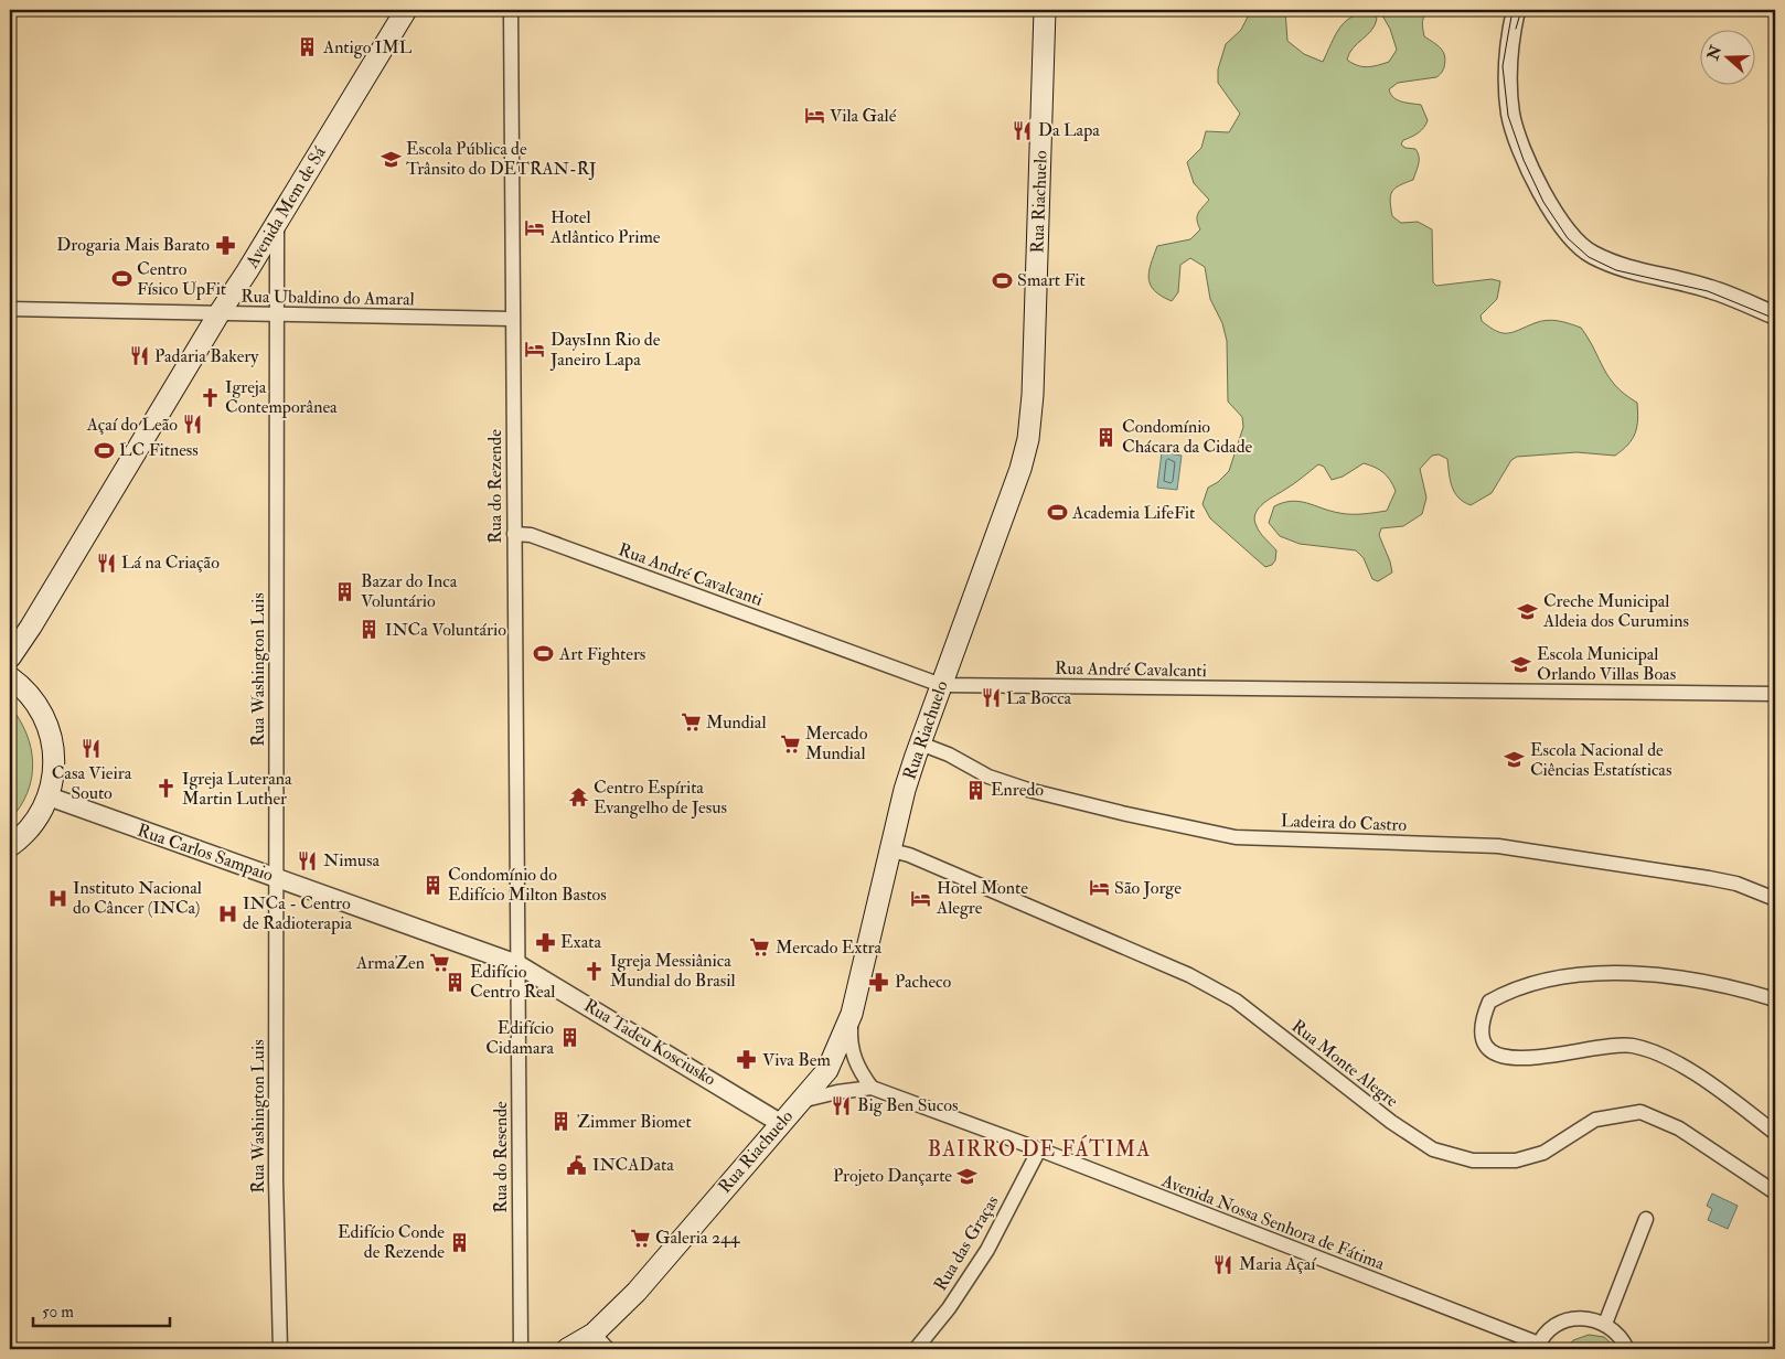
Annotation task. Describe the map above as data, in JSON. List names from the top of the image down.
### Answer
{
  "streets": {
    "main road": ["Rua Riachuelo", "Avenida Mem de Sá"],
    "street": [
      "Rua Ubaldino do Amaral",
      "Rua do Rezende",
      "Rua André Cavalcanti",
      "Rua Washington Luis",
      "Ladeira do Castro",
      "Rua Carlos Sampaio",
      "Rua Tadeu Kosciusko",
      "Rua Monte Alegre",
      "Rua do Resende",
      "Avenida Nossa Senhora de Fátima",
      "Rua das Graças"
    ]
  },
  "crossings": [
    ["Rua Riachuelo", "Rua André Cavalcanti"],
    ["Rua Riachuelo", "Ladeira do Castro"],
    ["Rua Riachuelo", "Rua Tadeu Kosciusko"],
    ["Rua Riachuelo", "Rua Monte Alegre"],
    ["Rua Riachuelo", "Avenida Nossa Senhora de Fátima"],
    ["Avenida Mem de Sá", "Rua Ubaldino do Amaral"],
    ["Avenida Mem de Sá", "Rua Washington Luis"],
    ["Rua Ubaldino do Amaral", "Rua do Rezende"],
    ["Rua Ubaldino do Amaral", "Rua Washington Luis"],
    ["Rua do Rezende", "Rua André Cavalcanti"],
    ["Rua do Rezende", "Rua Carlos Sampaio"],
    ["Rua do Rezende", "Rua Tadeu Kosciusko"],
    ["Rua do Rezende", "Rua do Resende"],
    ["Rua Washington Luis", "Rua Carlos Sampaio"],
    ["Rua Carlos Sampaio", "Rua Tadeu Kosciusko"],
    ["Rua Carlos Sampaio", "Rua do Resende"],
    ["Rua Tadeu Kosciusko", "Rua do Resende"],
    ["Avenida Nossa Senhora de Fátima", "Rua das Graças"]
  ],
  "districts": ["BAIRRO DE FÁTIMA"],
  "places": {
    "building": [
      "Antigo IML",
      "Condomínio Chácara da Cidade",
      "Bazar do Inca Voluntário",
      "INCa Voluntário",
      "Enredo",
      "Condomínio do Edifício Milton Bastos",
      "Edifício Centro Real",
      "Edifício Cidamara",
      "Zimmer Biomet",
      "Edifício Conde de Rezende"
    ],
    "hotel": [
      "Vila Galé",
      "Hotel Atlântico Prime",
      "DaysInn Rio de Janeiro Lapa",
      "São Jorge",
      "Hotel Monte Alegre"
    ],
    "restaurant": [
      "Da Lapa",
      "Padaria Bakery",
      "Açaí do Leão",
      "Lá na Criação",
      "La Bocca",
      "Casa Vieira Souto",
      "Nimusa",
      "Big Ben Sucos",
      "Maria Açaí"
    ],
    "school or university": [
      "Escola Pública de Trânsito do DETRAN-RJ",
      "Creche Municipal Aldeia dos Curumins",
      "Escola Municipal Orlando Villas Boas",
      "Escola Nacional de Ciências Estatísticas",
      "Projeto Dançarte"
    ],
    "pharmacy": [
      "Drogaria Mais Barato",
      "Exata",
      "Pacheco",
      "Viva Bem"
    ],
    "sports": [
      "Centro Físico UpFit",
      "Smart Fit",
      "LC Fitness",
      "Academia LifeFit",
      "Art Fighters"
    ],
    "church": ["Igreja Contemporânea", "Igreja Luterana Martin Luther", "Igreja Messiânica Mundial do Brasil"],
    "supermarket": [
      "Mundial",
      "Mercado Mundial",
      "Mercado Extra",
      "ArmaZen",
      "Galeria 244"
    ],
    "temple": ["Centro Espírita Evangelho de Jesus"],
    "hospital": ["Instituto Nacional do Câncer (INCa)", "INCa - Centro de Radioterapia"],
    "public building": ["INCAData"]
  },
  "scale_bar": "50 m",
  "north": "left"
}
